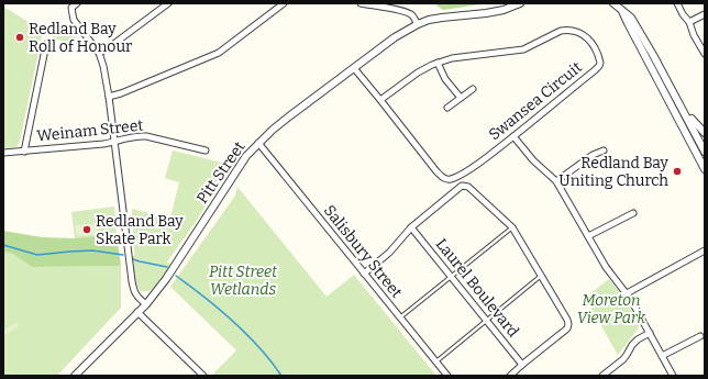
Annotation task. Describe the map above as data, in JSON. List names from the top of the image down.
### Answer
{
  "streets": {
    "street": [
      "Swansea Circuit",
      "Weinam Street",
      "Pitt Street",
      "Salisbury Street",
      "Laurel Boulevard"
    ]
  },
  "crossings": [
    ["Pitt Street", "Salisbury Street"]
  ],
  "parks": ["Pitt Street Wetlands", "Moreton View Park"],
  "places": ["Redland Bay Roll of Honour", "Redland Bay Uniting Church", "Redland Bay Skate Park"]
}
